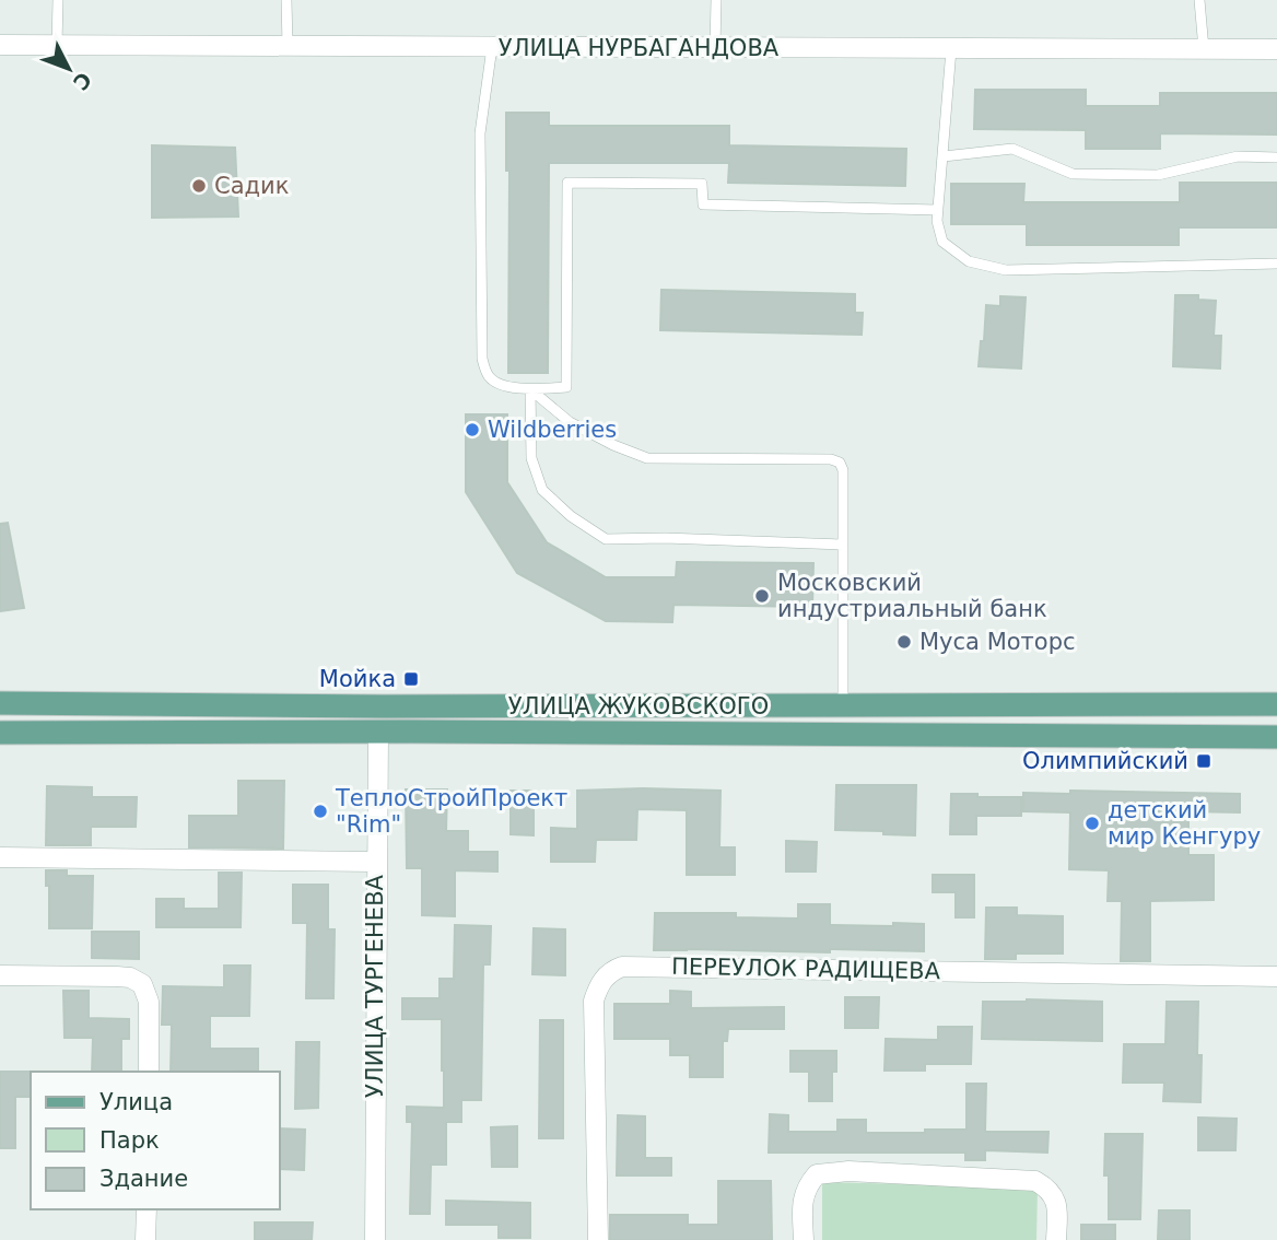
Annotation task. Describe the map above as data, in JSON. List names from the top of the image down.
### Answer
{
  "streets": {
    "main road": ["УЛИЦА ЖУКОВСКОГО"],
    "street": ["УЛИЦА НУРБАГАНДОВА", "ПЕРЕУЛОК РАДИЩЕВА", "УЛИЦА ТУРГЕНЕВА"]
  },
  "places": {
    "other": [
      "Садик",
      "Wildberries",
      "Московский индустриальный банк",
      "Муса Моторс",
      "ТеплоСтройПроект \"Rim\"",
      "детский мир Кенгуру"
    ],
    "transit": ["Мойка", "Олимпийский"]
  },
  "legend": ["Улица", "Парк", "Здание"],
  "north": "bottom right"
}
